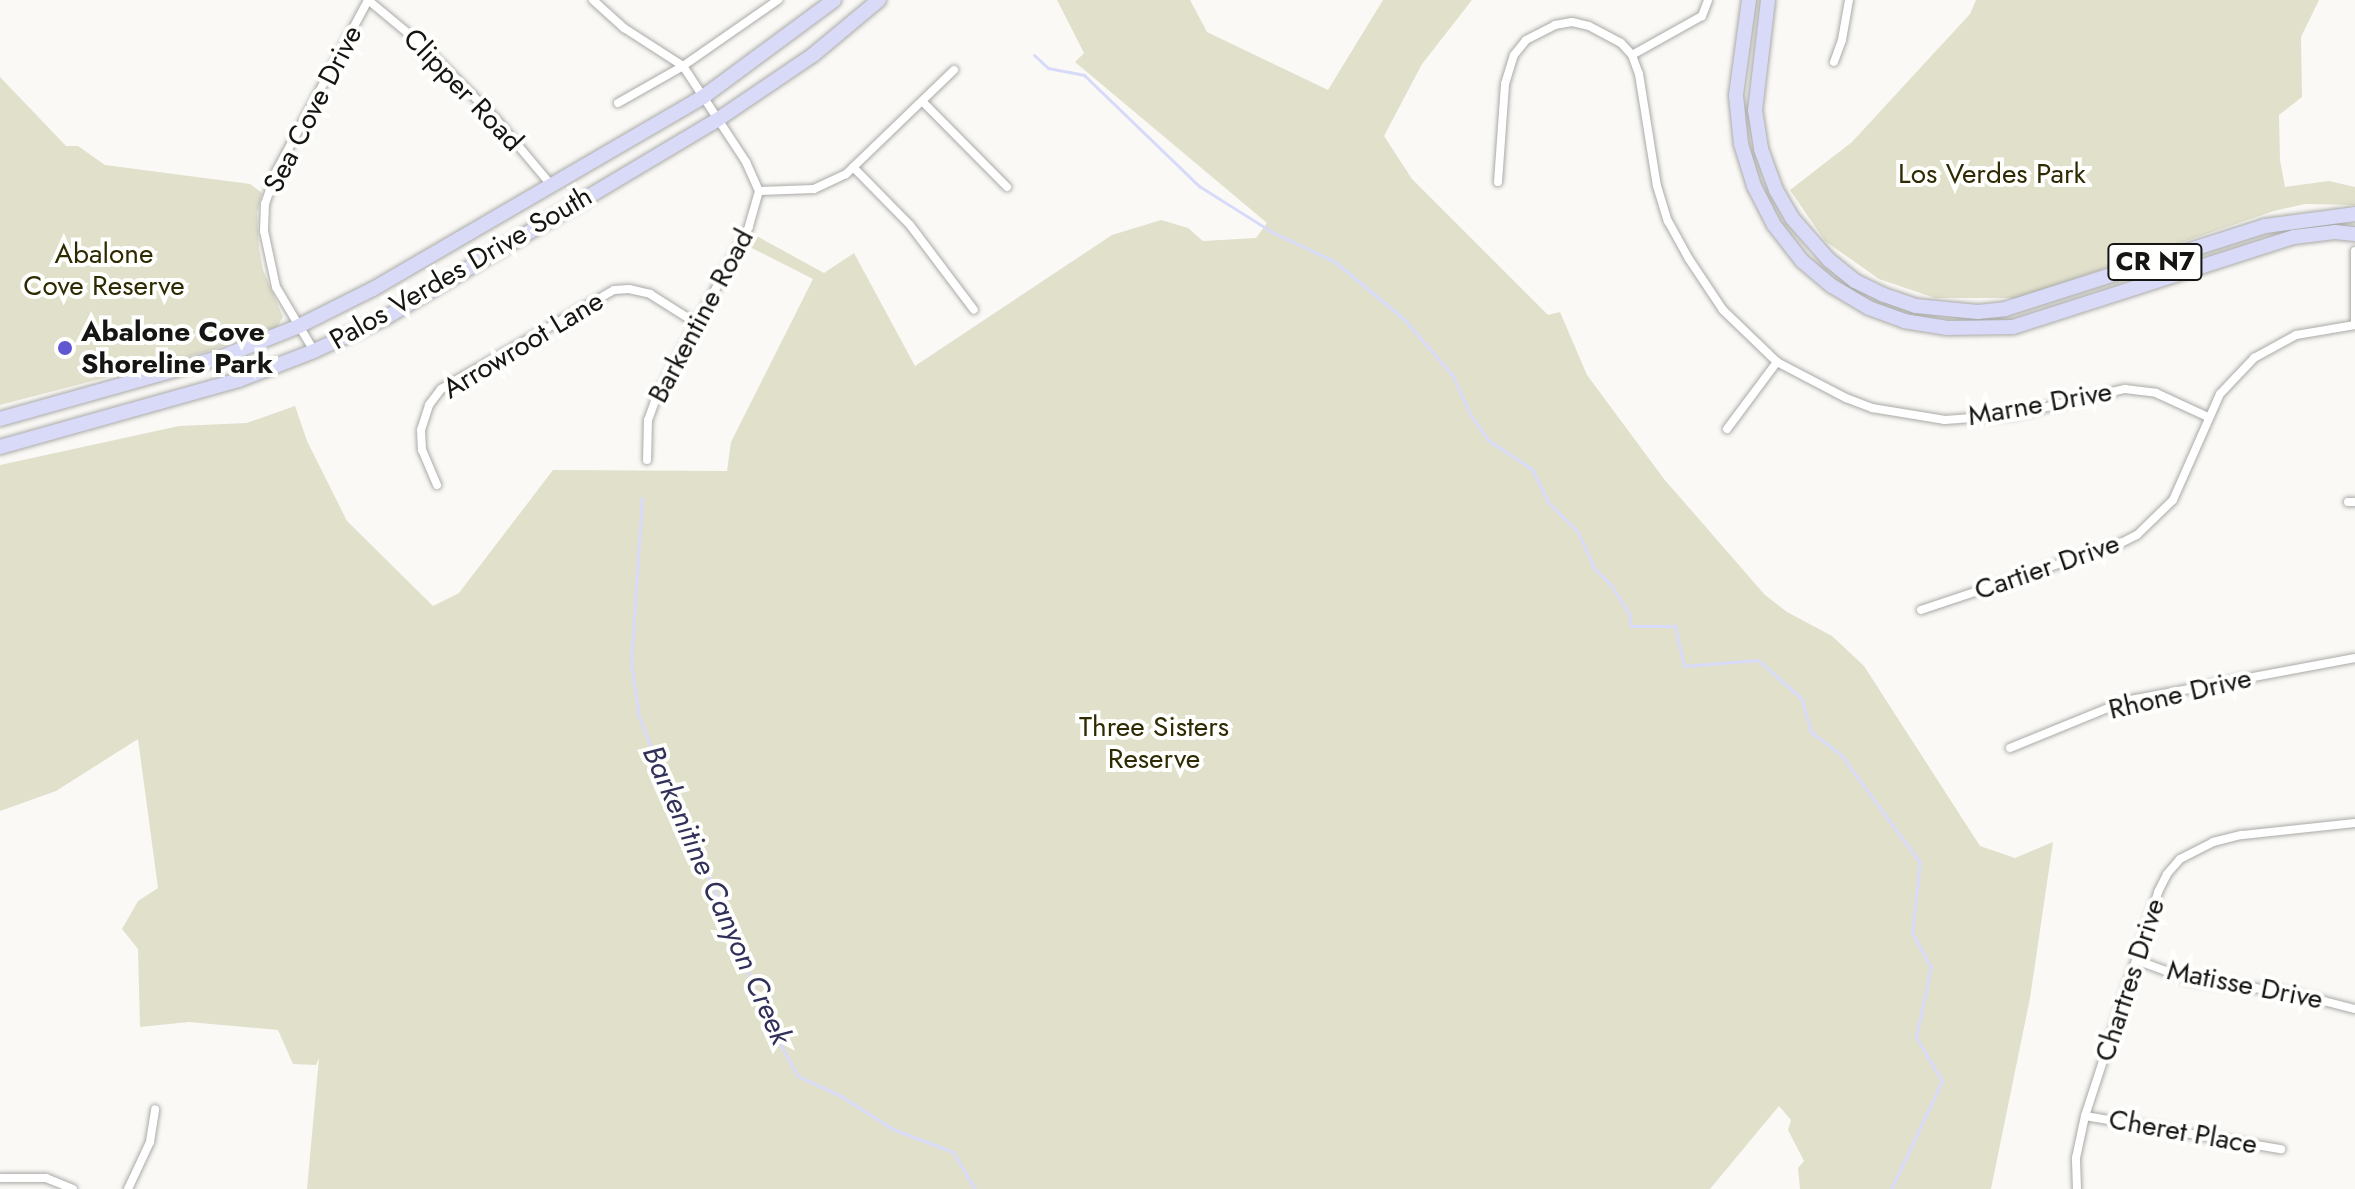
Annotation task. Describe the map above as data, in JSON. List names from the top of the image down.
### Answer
{
  "streets": {
    "main road": ["CR N7", "Palos Verdes Drive South"],
    "street": [
      "Clipper Road",
      "Sea Cove Drive",
      "Barkentine Road",
      "Arrowroot Lane",
      "Marne Drive",
      "Cartier Drive",
      "Rhone Drive",
      "Chartres Drive",
      "Matisse Drive",
      "Cheret Place"
    ]
  },
  "crossings": [
    ["Clipper Road", "Sea Cove Drive"],
    ["Clipper Road", "Palos Verdes Drive South"],
    ["Sea Cove Drive", "Palos Verdes Drive South"],
    ["Palos Verdes Drive South", "Barkentine Road"],
    ["Barkentine Road", "Arrowroot Lane"],
    ["Marne Drive", "Cartier Drive"],
    ["Chartres Drive", "Matisse Drive"],
    ["Chartres Drive", "Cheret Place"]
  ],
  "water": ["Barkenitine Canyon Creek"],
  "parks": ["Los Verdes Park", "Abalone Cove Reserve", "Three Sisters Reserve"],
  "places": ["Abalone Cove Shoreline Park"]
}
